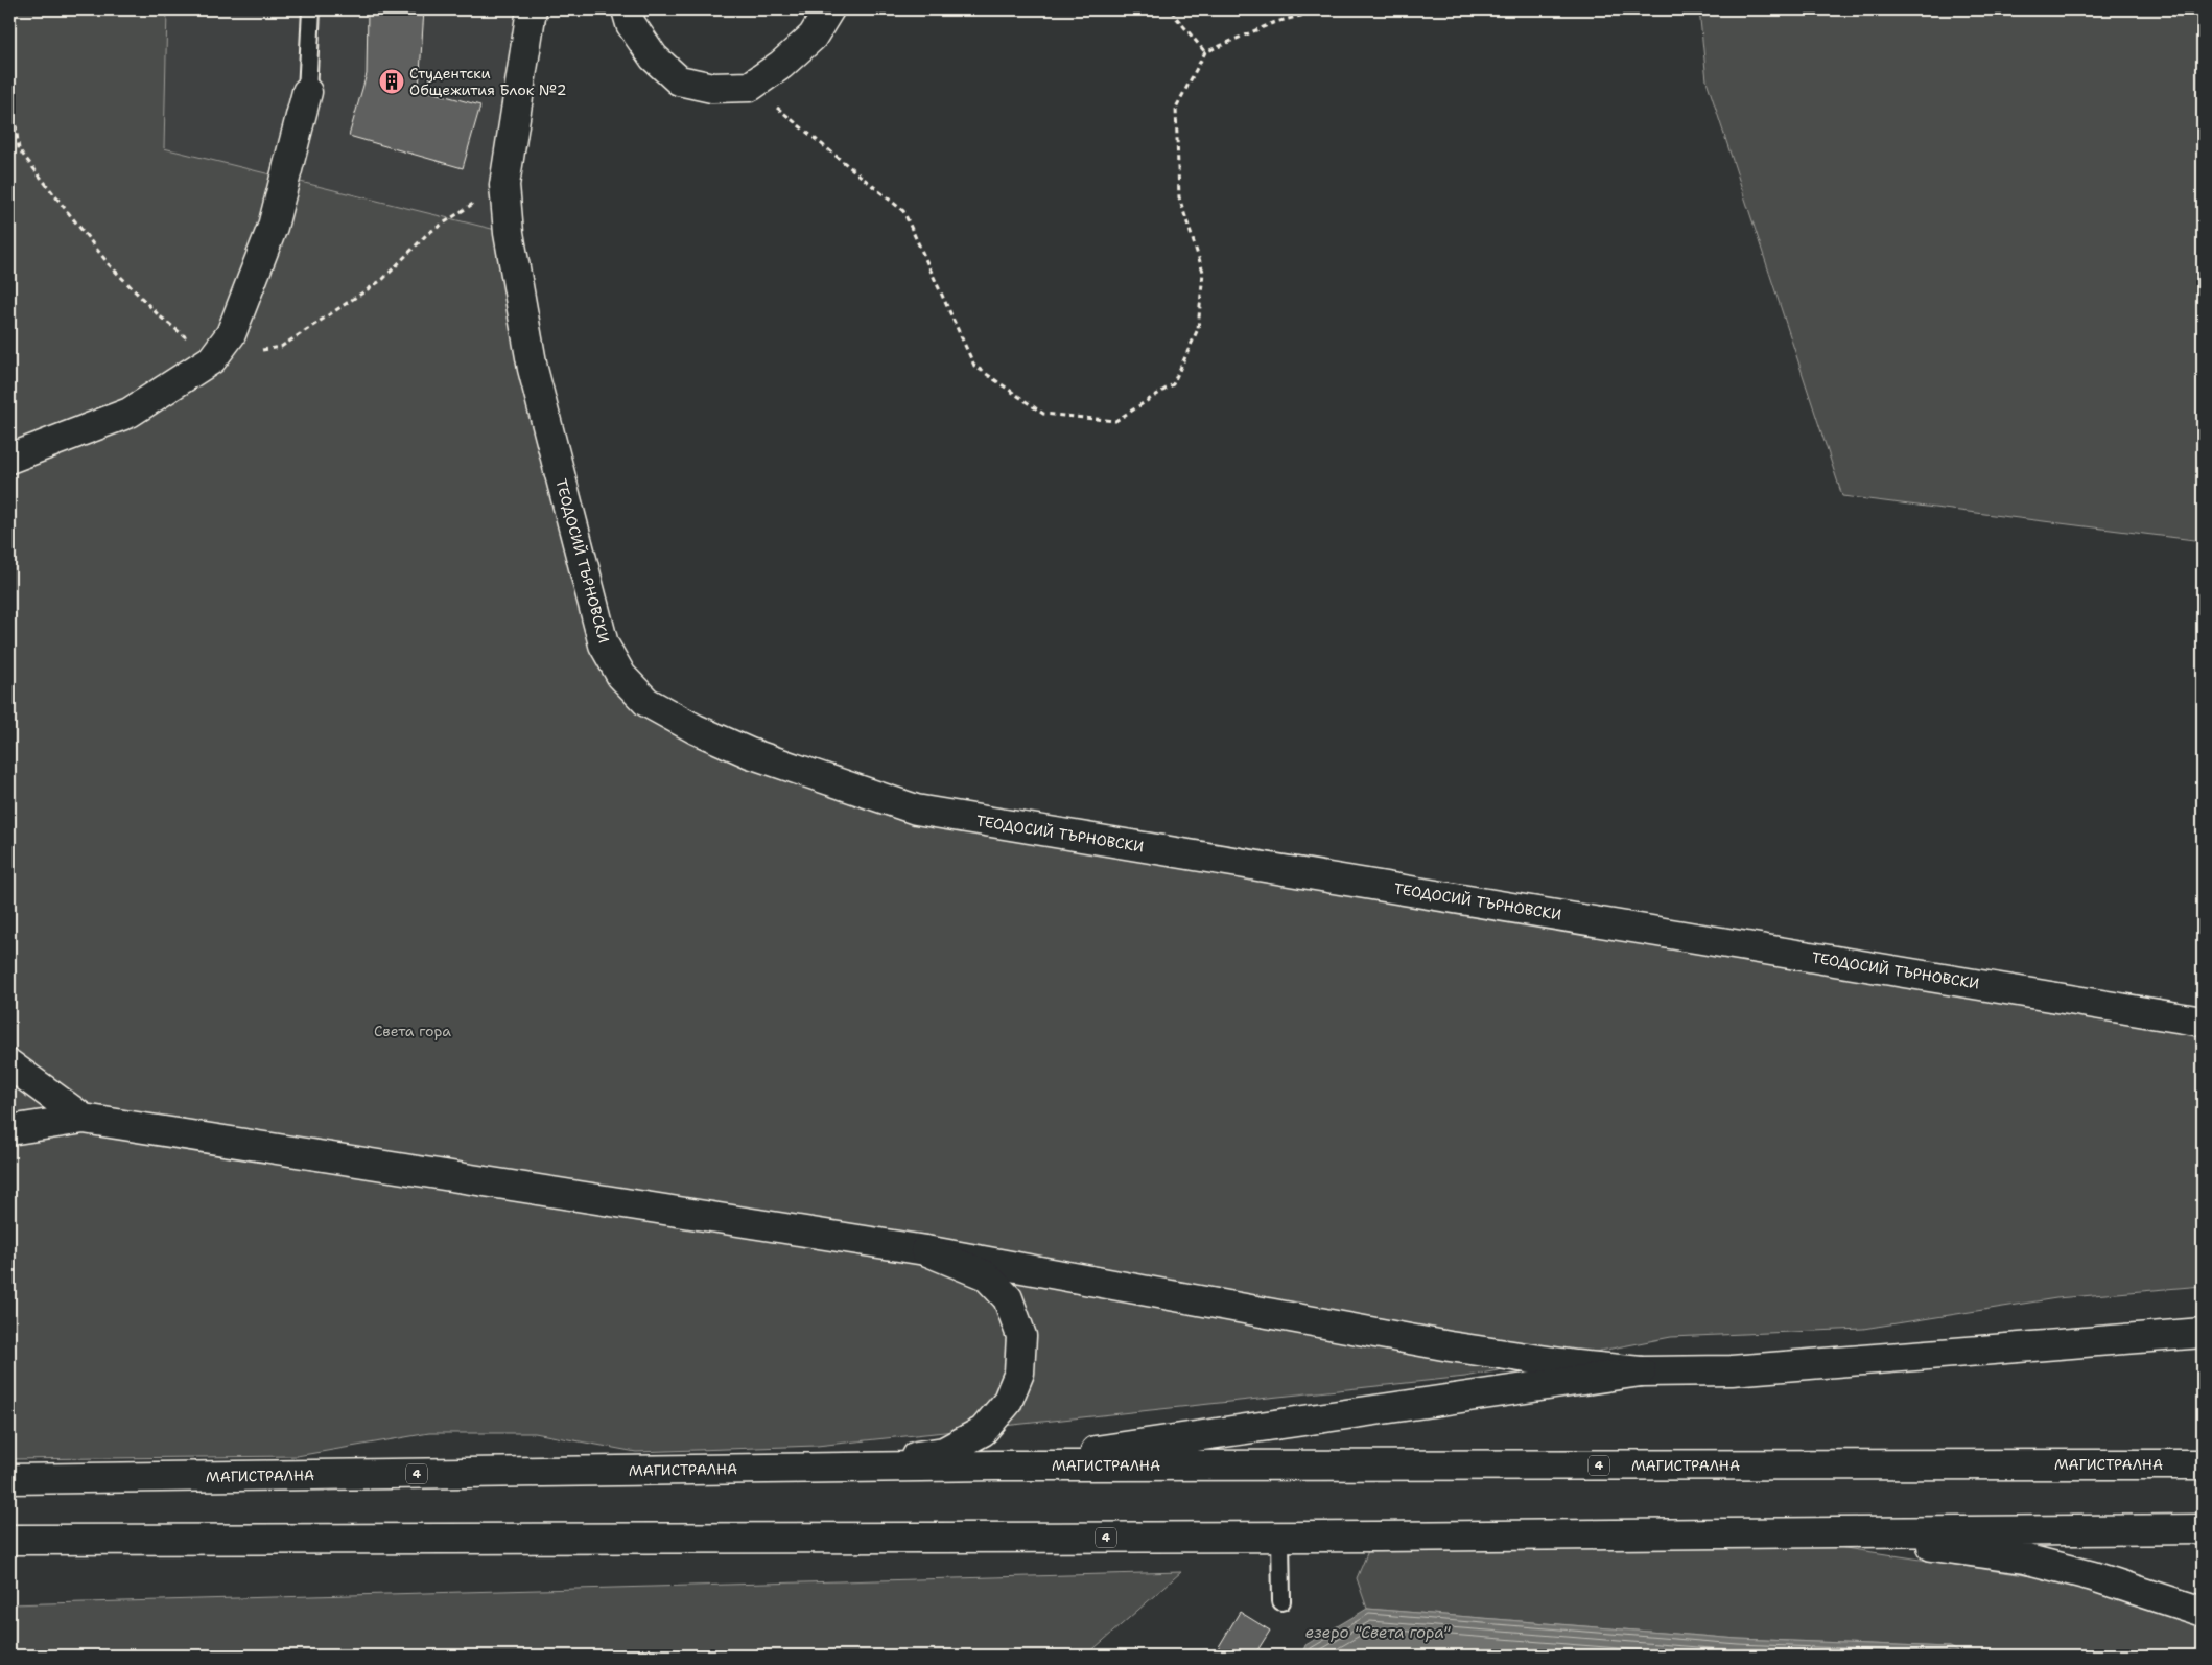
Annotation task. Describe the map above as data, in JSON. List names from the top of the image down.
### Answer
{
  "streets": {
    "main road": ["ТЕОДОСИЙ ТЪРНОВСКИ", "МАГИСТРАЛНА", "4"]
  },
  "water": ["езеро \"Света гора\""],
  "parks": ["Света гора"],
  "places": {
    "building": ["Студентски Общежития Блок №2"]
  }
}
